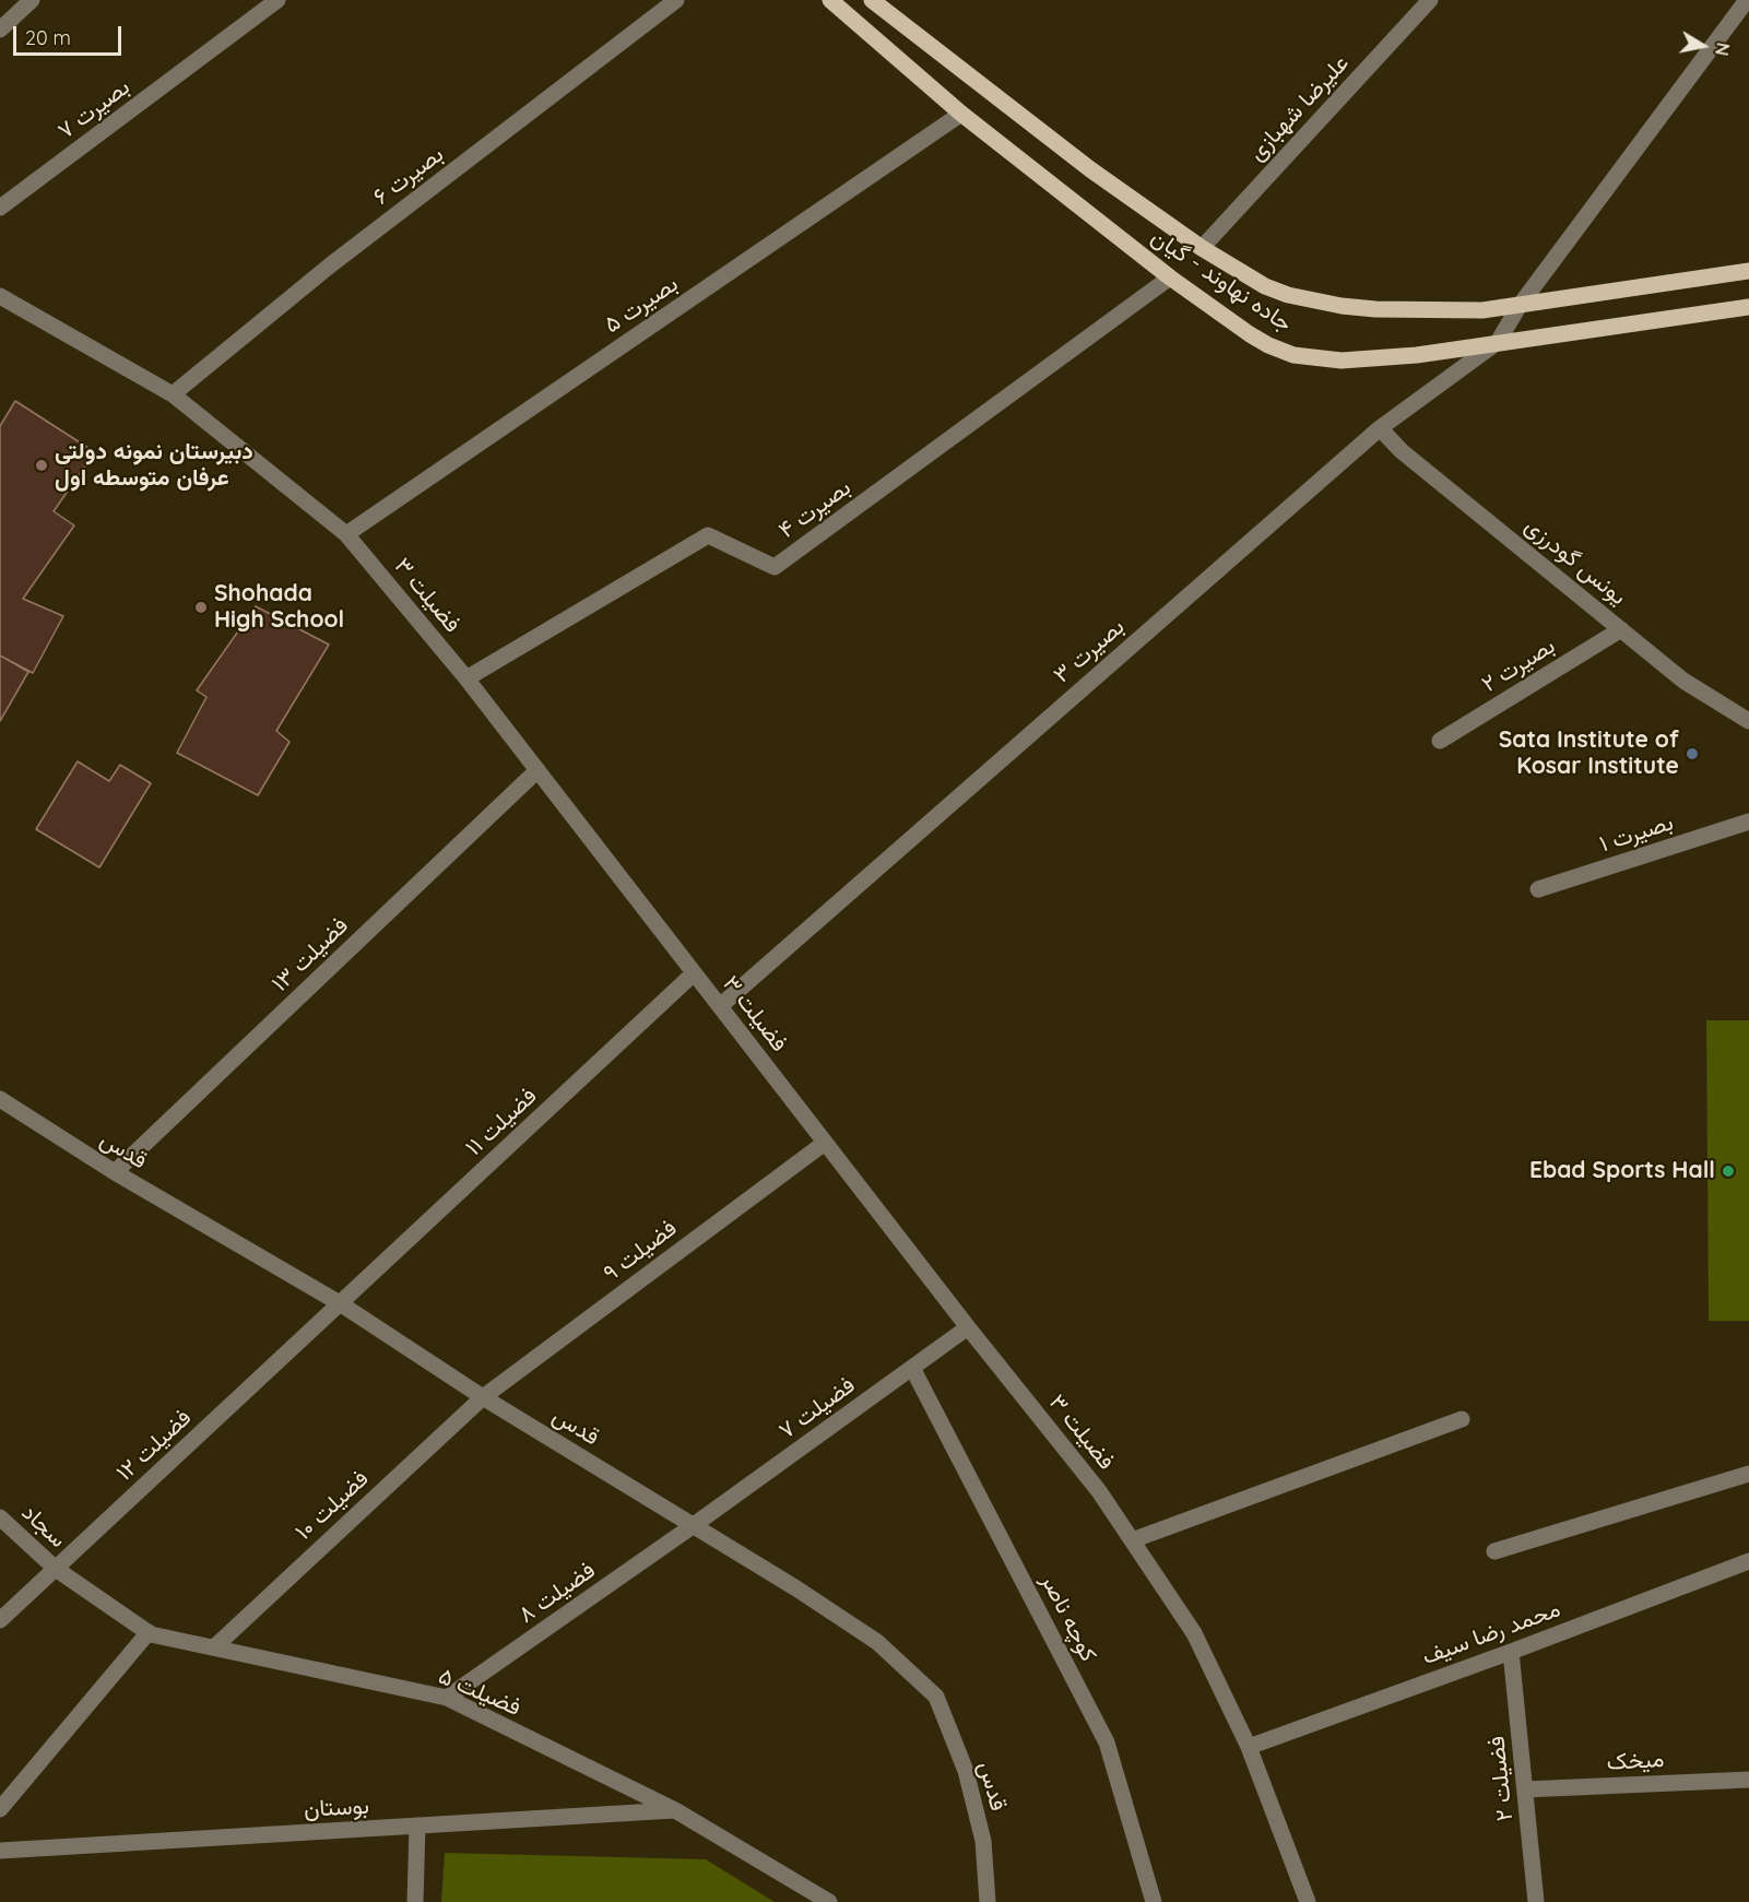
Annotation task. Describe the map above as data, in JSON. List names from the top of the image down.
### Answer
{
  "streets": {
    "main road": ["جاده نهاوند - گیان"],
    "street": [
      "علیرضا شهبازی",
      "بصیرت ۷",
      "بصیرت ۶",
      "بصیرت ۵",
      "بصیرت ۴",
      "یونس گودرزی",
      "فضیلت ۳",
      "بصیرت ۳",
      "بصیرت ۲",
      "بصیرت ۱",
      "فضیلت ۱۳",
      "فضیلت ۱۱",
      "قدس",
      "فضیلت ۹",
      "فضیلت ۷",
      "فضیلت ۱۲",
      "فضیلت ۱۰",
      "سجاد",
      "فضیلت ۸",
      "کوچه ناصر",
      "محمد رضا سیف",
      "فضیلت ۵",
      "میخک",
      "فضیلت ۲",
      "بوستان"
    ]
  },
  "crossings": [
    ["علیرضا شهبازی", "جاده نهاوند - گیان"],
    ["بصیرت ۶", "فضیلت ۳"],
    ["جاده نهاوند - گیان", "بصیرت ۵"],
    ["جاده نهاوند - گیان", "بصیرت ۴"],
    ["جاده نهاوند - گیان", "بصیرت ۳"],
    ["بصیرت ۵", "فضیلت ۳"],
    ["بصیرت ۴", "فضیلت ۳"],
    ["یونس گودرزی", "بصیرت ۳"],
    ["یونس گودرزی", "بصیرت ۲"],
    ["فضیلت ۳", "بصیرت ۳"],
    ["فضیلت ۳", "فضیلت ۱۳"],
    ["فضیلت ۳", "فضیلت ۱۱"],
    ["فضیلت ۳", "فضیلت ۹"],
    ["فضیلت ۳", "فضیلت ۷"],
    ["فضیلت ۳", "محمد رضا سیف"],
    ["فضیلت ۱۳", "قدس"],
    ["فضیلت ۱۱", "قدس"],
    ["فضیلت ۱۱", "فضیلت ۱۲"],
    ["قدس", "فضیلت ۹"],
    ["قدس", "فضیلت ۷"],
    ["قدس", "فضیلت ۱۲"],
    ["قدس", "فضیلت ۱۰"],
    ["قدس", "فضیلت ۸"],
    ["فضیلت ۹", "فضیلت ۱۰"],
    ["فضیلت ۷", "فضیلت ۸"],
    ["فضیلت ۷", "کوچه ناصر"],
    ["فضیلت ۱۲", "سجاد"],
    ["فضیلت ۱۲", "فضیلت ۵"],
    ["فضیلت ۱۰", "فضیلت ۵"],
    ["سجاد", "فضیلت ۵"],
    ["فضیلت ۸", "فضیلت ۵"],
    ["محمد رضا سیف", "فضیلت ۲"],
    ["فضیلت ۵", "بوستان"],
    ["میخک", "فضیلت ۲"]
  ],
  "places": [
    "دبیرستان نمونه دولتی عرفان متوسطه اول",
    "Shohada High School",
    "Sata Institute of Kosar Institute",
    "Ebad Sports Hall"
  ],
  "scale_bar": "20 m",
  "north": "right"
}
